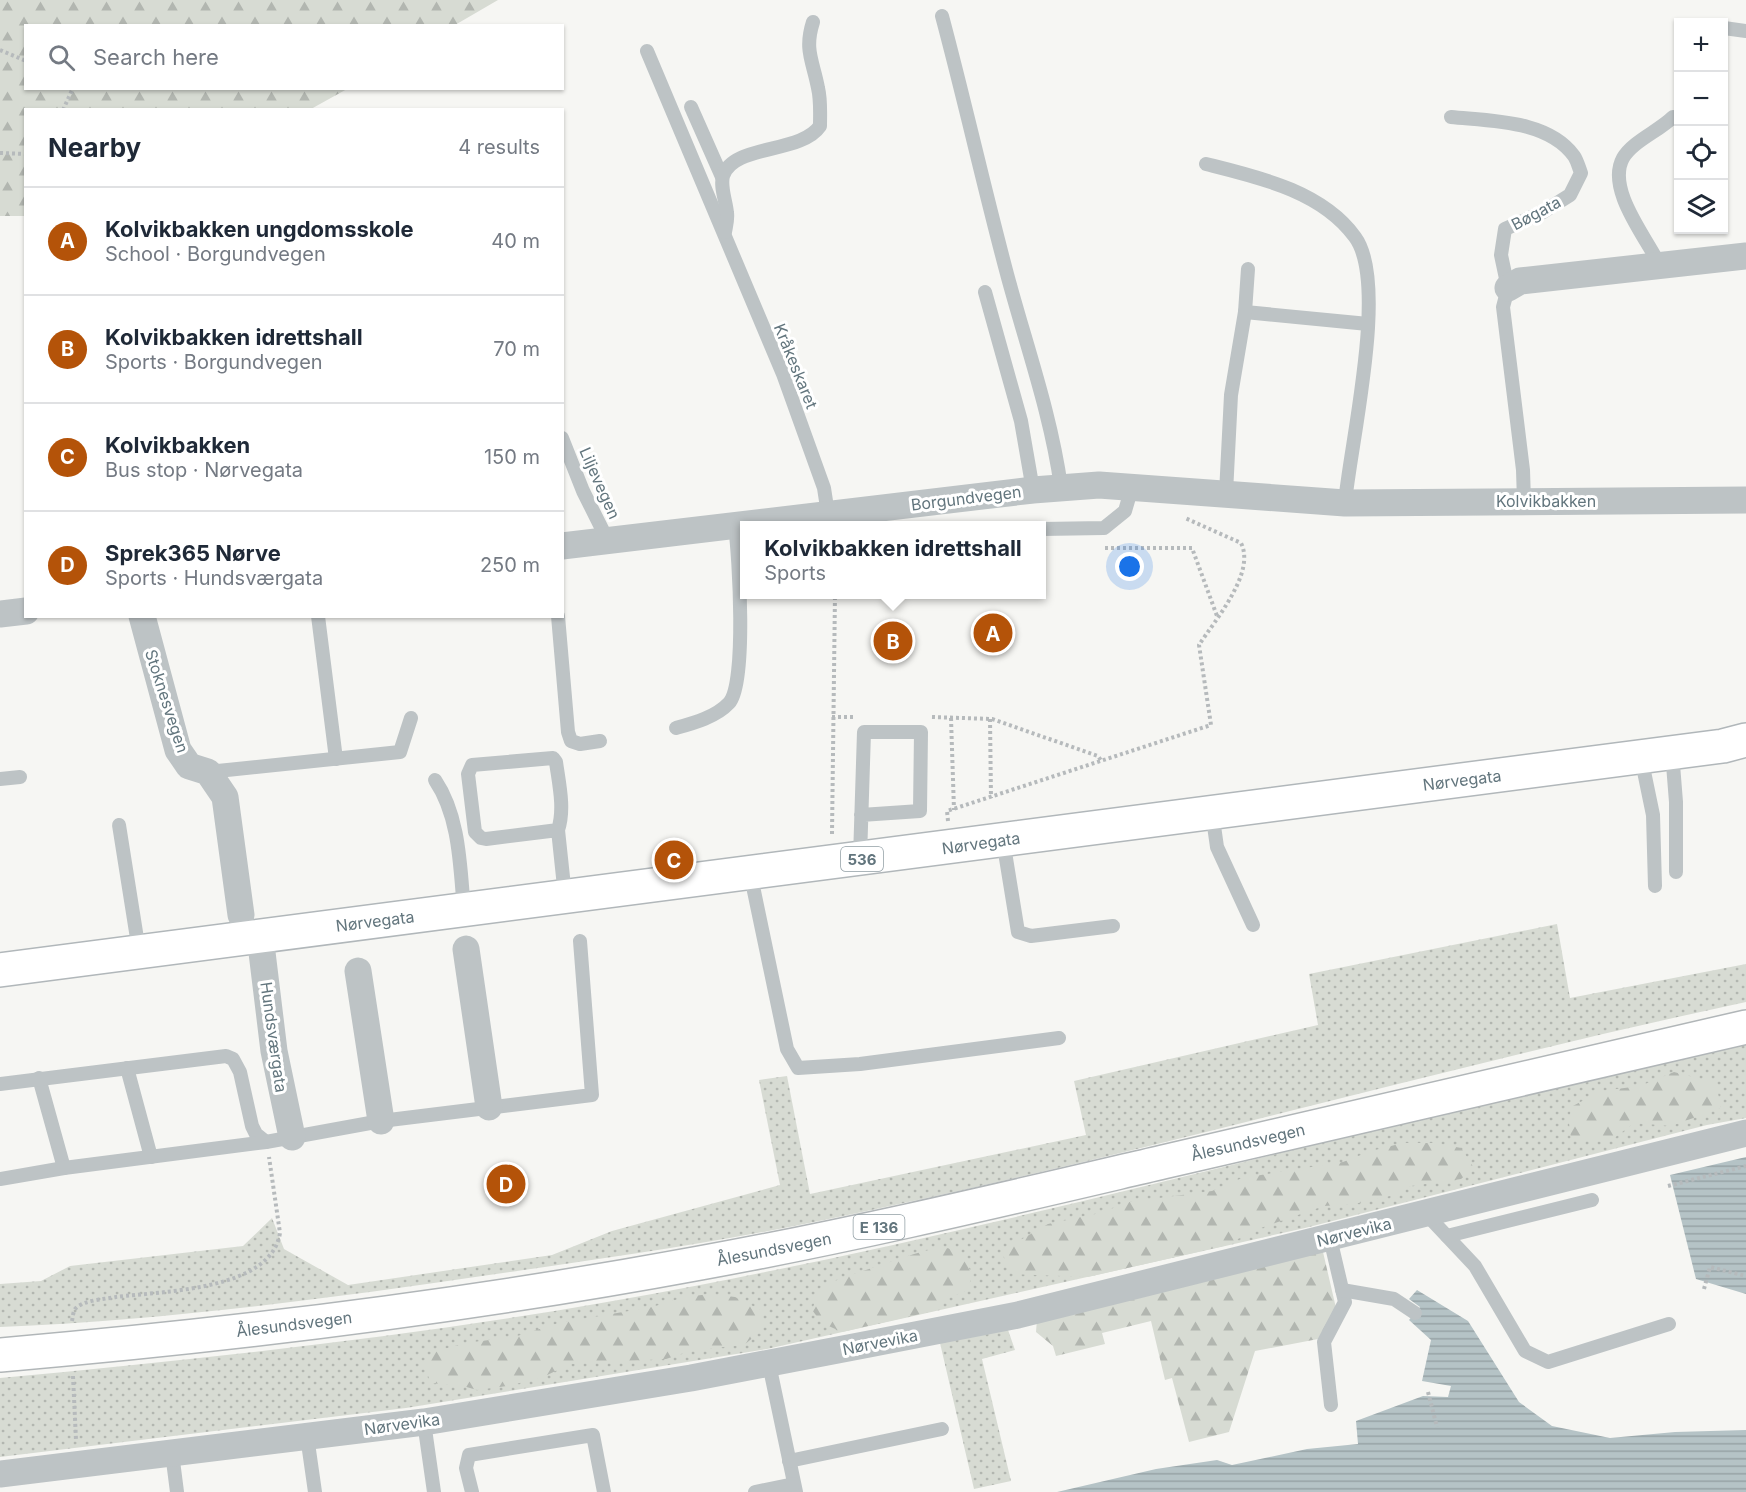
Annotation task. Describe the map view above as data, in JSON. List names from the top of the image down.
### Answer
{
  "streets": {
    "main road": [
      "Nørvegata",
      "536",
      "Ålesundsvegen",
      "E 136"
    ],
    "street": [
      "Borgundvegen",
      "Kolvikbakken",
      "Stoknesvegen",
      "Hundsværgata",
      "Nørvevika"
    ],
    "lane": ["Bøgata", "Kråkeskaret", "Liljevegen"]
  },
  "crossings": [
    ["Kråkeskaret", "Borgundvegen"],
    ["Liljevegen", "Borgundvegen"],
    ["Borgundvegen", "Kolvikbakken"],
    ["Stoknesvegen", "Nørvegata"],
    ["Stoknesvegen", "Hundsværgata"],
    ["Nørvegata", "Hundsværgata"]
  ],
  "page": {
    "map_buttons": ["+", "−"],
    "search": "Search here",
    "heading": ["Nearby", "4 results"],
    "list": [
      {
        "mark": "A",
        "name": "Kolvikbakken ungdomsskole",
        "note": "School · Borgundvegen",
        "value": "40 m"
      },
      {
        "mark": "B",
        "name": "Kolvikbakken idrettshall",
        "note": "Sports · Borgundvegen",
        "value": "70 m"
      },
      {
        "mark": "C",
        "name": "Kolvikbakken",
        "note": "Bus stop · Nørvegata",
        "value": "150 m"
      },
      {
        "mark": "D",
        "name": "Sprek365 Nørve",
        "note": "Sports · Hundsværgata",
        "value": "250 m"
      }
    ],
    "popup": ["Kolvikbakken idrettshall", "Sports"],
    "pins": [
      "A",
      "B",
      "C",
      "D"
    ]
  }
}
